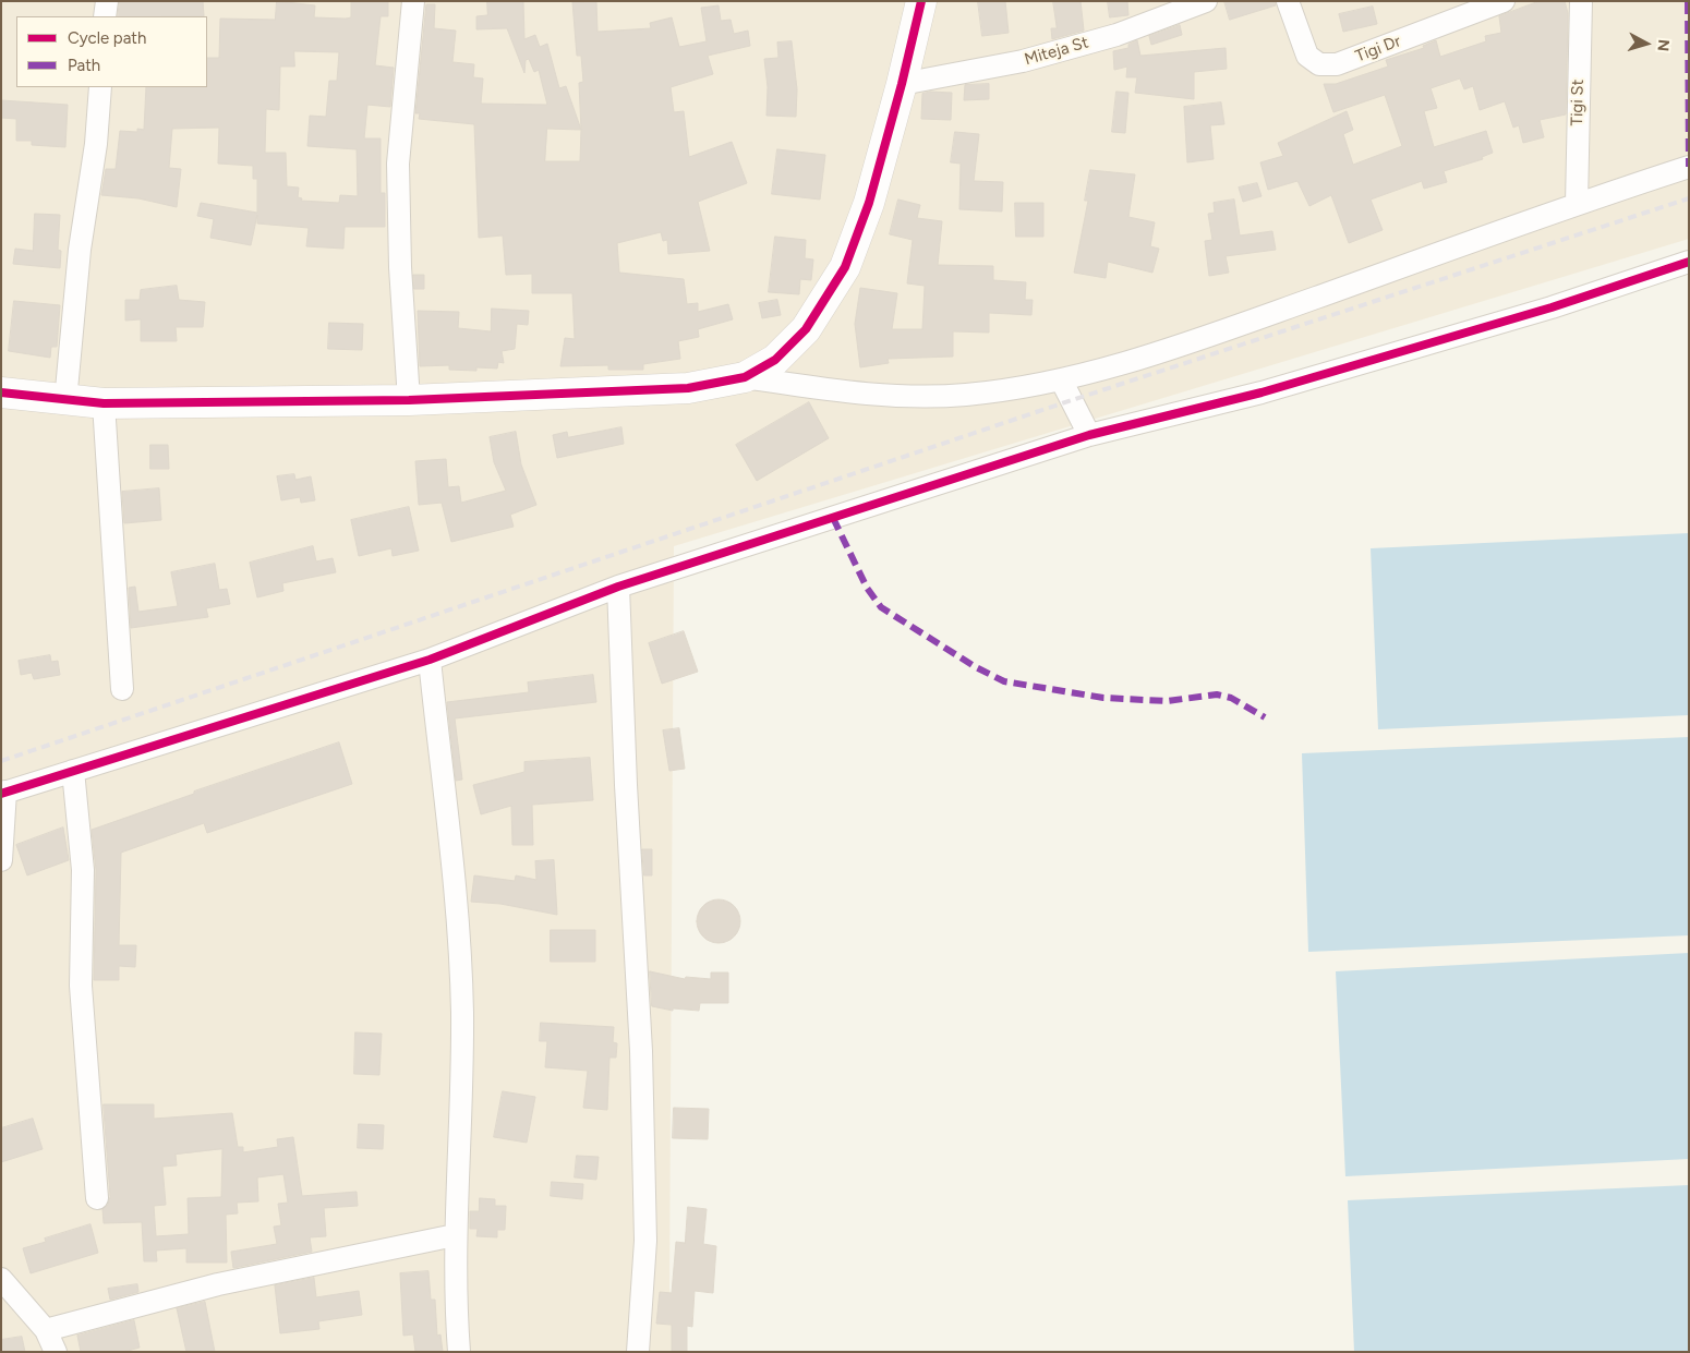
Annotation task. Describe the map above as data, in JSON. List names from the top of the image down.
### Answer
{
  "streets": {
    "street": ["Tigi Dr", "Miteja St", "Tigi St"]
  },
  "legend": ["Cycle path", "Path"],
  "north": "right"
}
